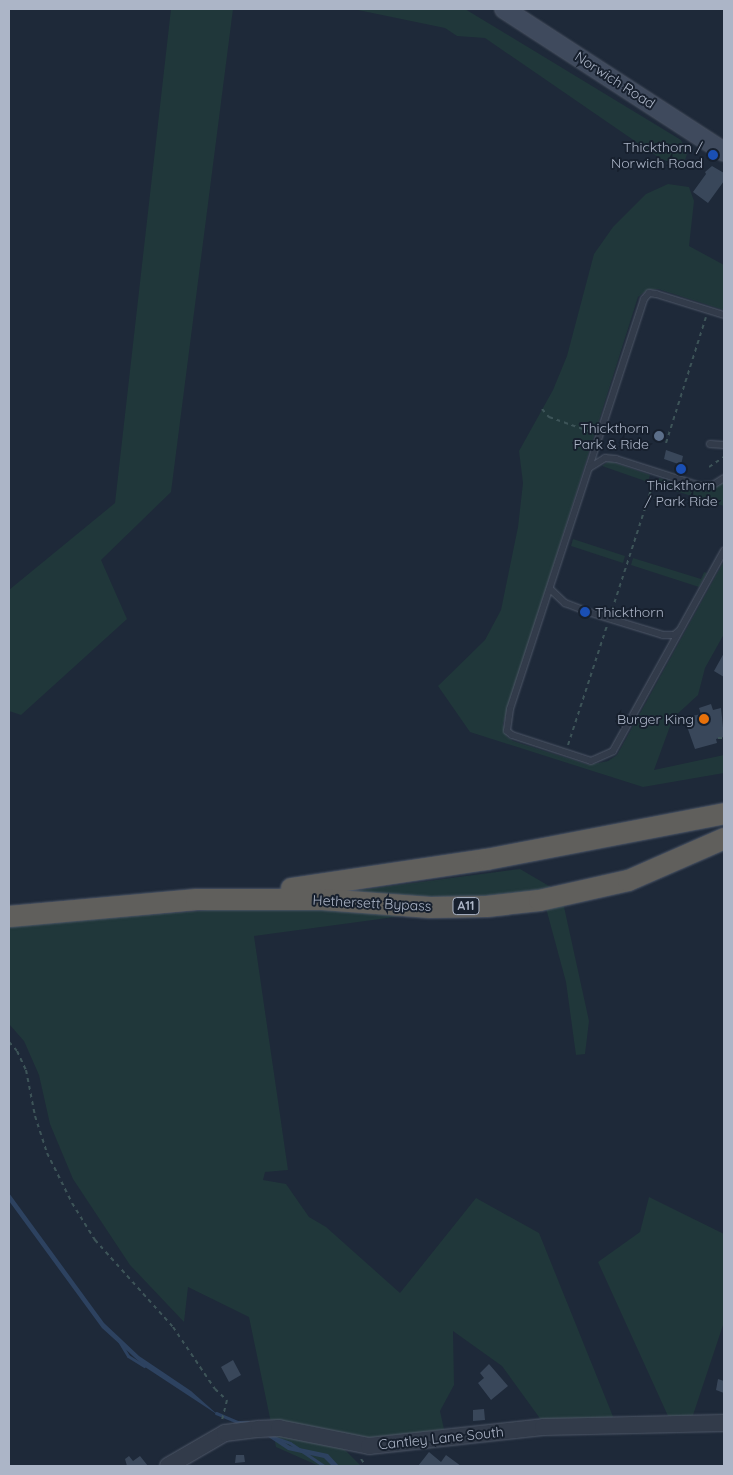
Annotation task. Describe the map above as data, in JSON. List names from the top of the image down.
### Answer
{
  "streets": {
    "highway": ["Hethersett Bypass", "A11"],
    "main road": ["Norwich Road"],
    "street": ["Cantley Lane South"]
  },
  "places": [
    "Thickthorn / Norwich Road",
    "Thickthorn Park & Ride",
    "Thickthorn / Park Ride",
    "Thickthorn",
    "Burger King"
  ]
}
